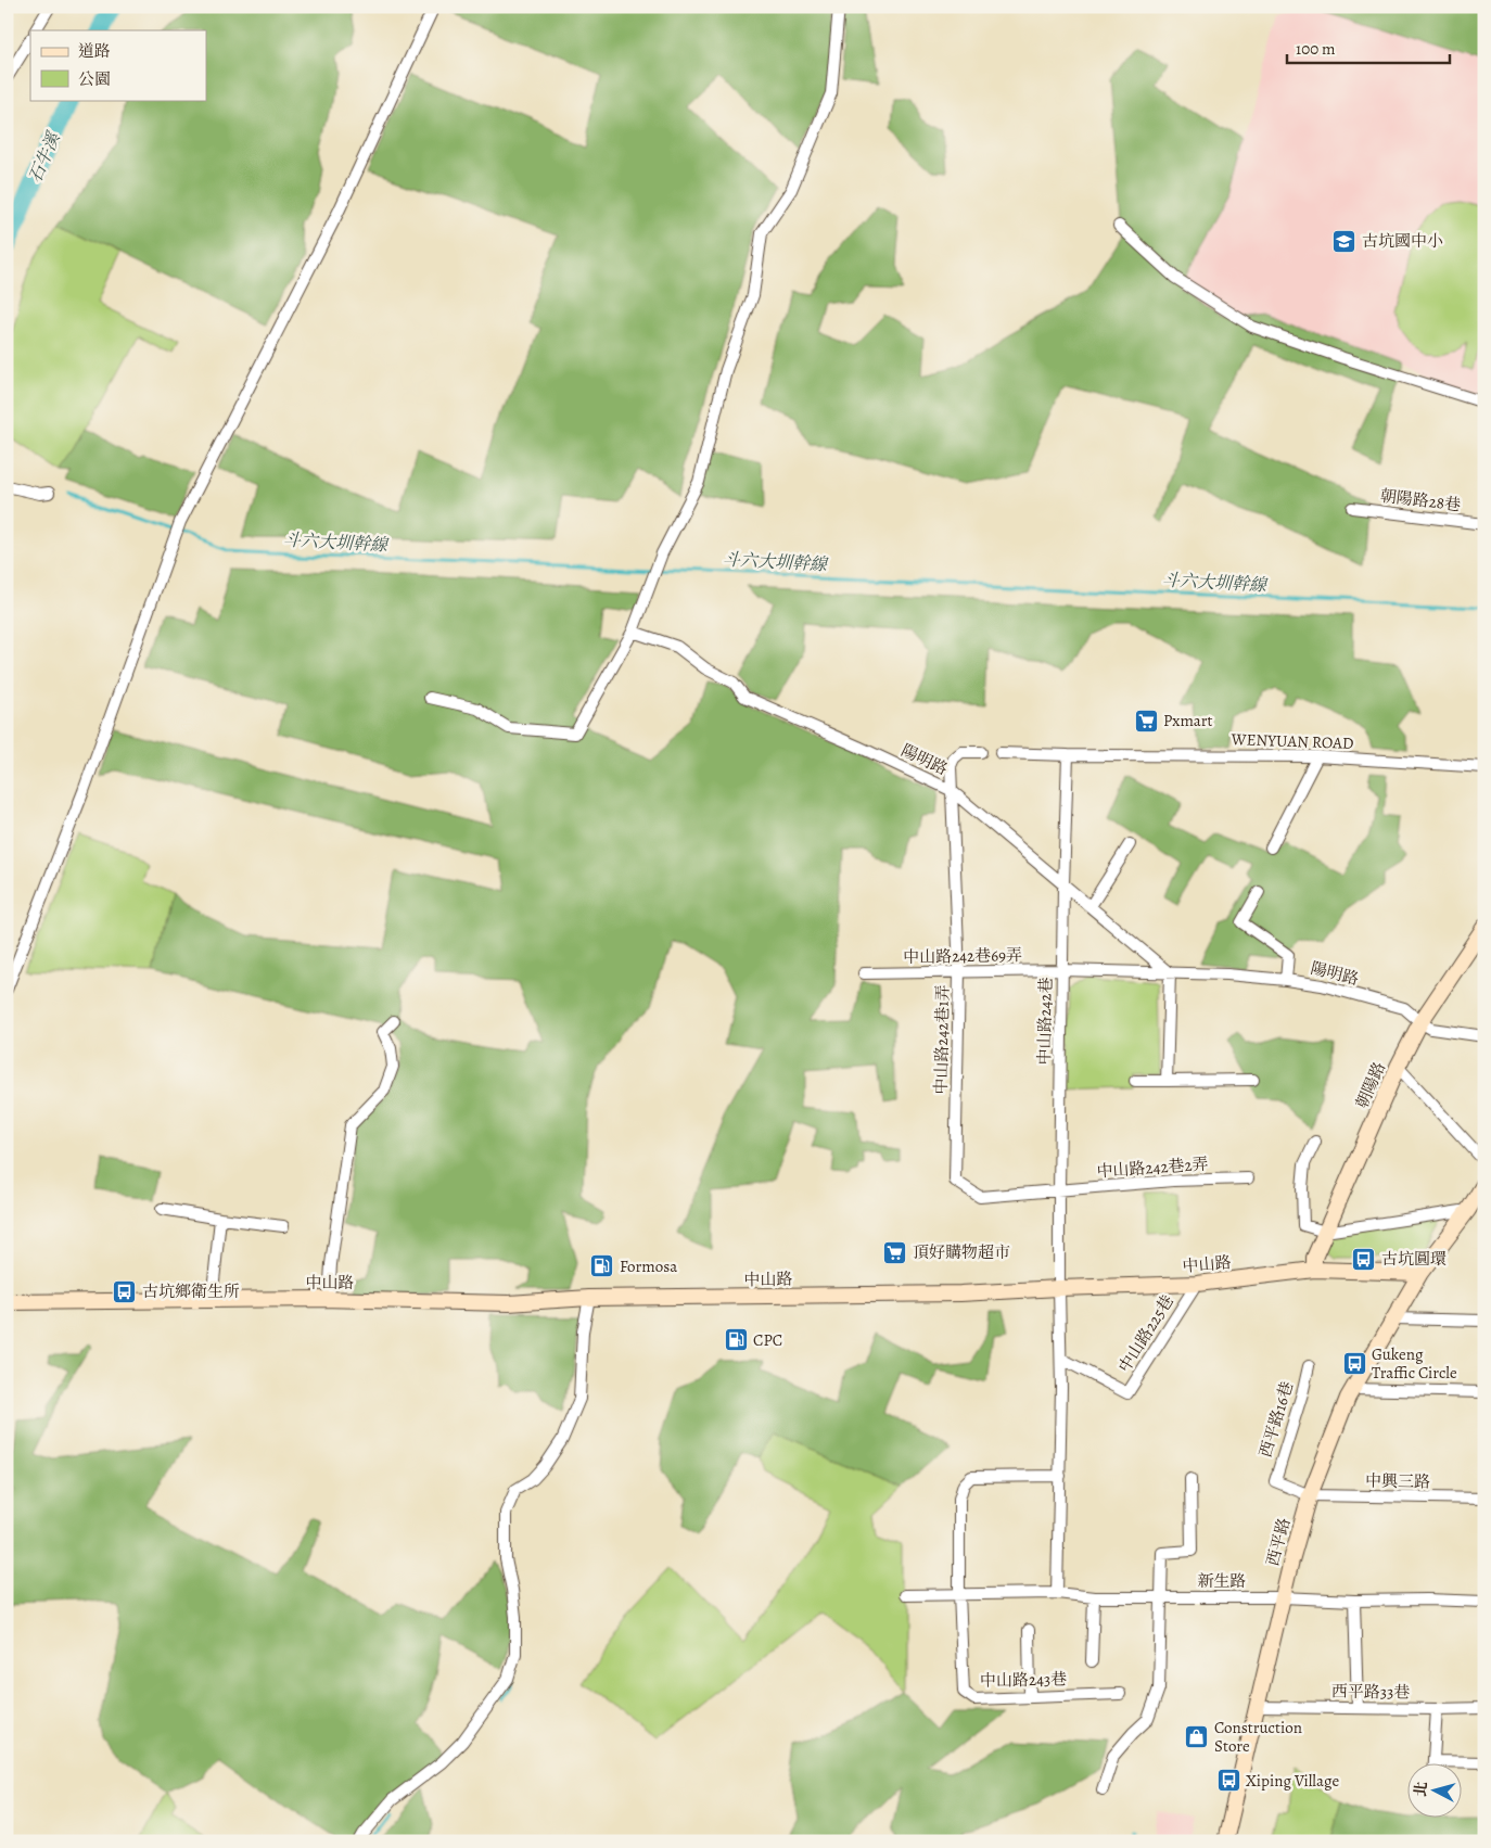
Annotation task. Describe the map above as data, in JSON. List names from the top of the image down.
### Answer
{
  "streets": {
    "main road": ["朝陽路", "中山路", "西平路"],
    "street": [
      "朝陽路28巷",
      "WENYUAN ROAD",
      "陽明路",
      "中山路242巷69弄",
      "中山路242巷",
      "中山路242巷1弄",
      "中山路242巷2弄",
      "中山路225巷",
      "西平路16巷",
      "中興三路",
      "新生路",
      "中山路243巷",
      "西平路33巷"
    ]
  },
  "crossings": [
    ["WENYUAN ROAD", "中山路242巷"],
    ["陽明路", "中山路242巷69弄"],
    ["陽明路", "中山路242巷"],
    ["陽明路", "中山路242巷1弄"],
    ["陽明路", "朝陽路"],
    ["中山路242巷69弄", "中山路242巷"],
    ["中山路242巷69弄", "中山路242巷1弄"],
    ["中山路242巷", "中山路242巷1弄"],
    ["中山路242巷", "中山路242巷2弄"],
    ["中山路242巷", "中山路"],
    ["中山路242巷1弄", "中山路242巷2弄"],
    ["朝陽路", "中山路"],
    ["中山路", "中山路225巷"],
    ["中山路", "西平路"],
    ["西平路16巷", "中興三路"],
    ["西平路16巷", "西平路"],
    ["中興三路", "西平路"],
    ["西平路", "新生路"],
    ["西平路", "西平路33巷"]
  ],
  "water": ["石牛溪", "斗六大圳幹線"],
  "places": {
    "school or university": ["古坑國中小"],
    "supermarket": ["Pxmart", "頂好購物超市"],
    "bus stop": [
      "古坑圓環",
      "古坑鄉衛生所",
      "Gukeng Traffic Circle",
      "Xiping Village"
    ],
    "fuel station": ["Formosa", "CPC"],
    "shop": ["Construction Store"]
  },
  "legend": ["道路", "公園"],
  "scale_bar": "100 m",
  "north": "left"
}
